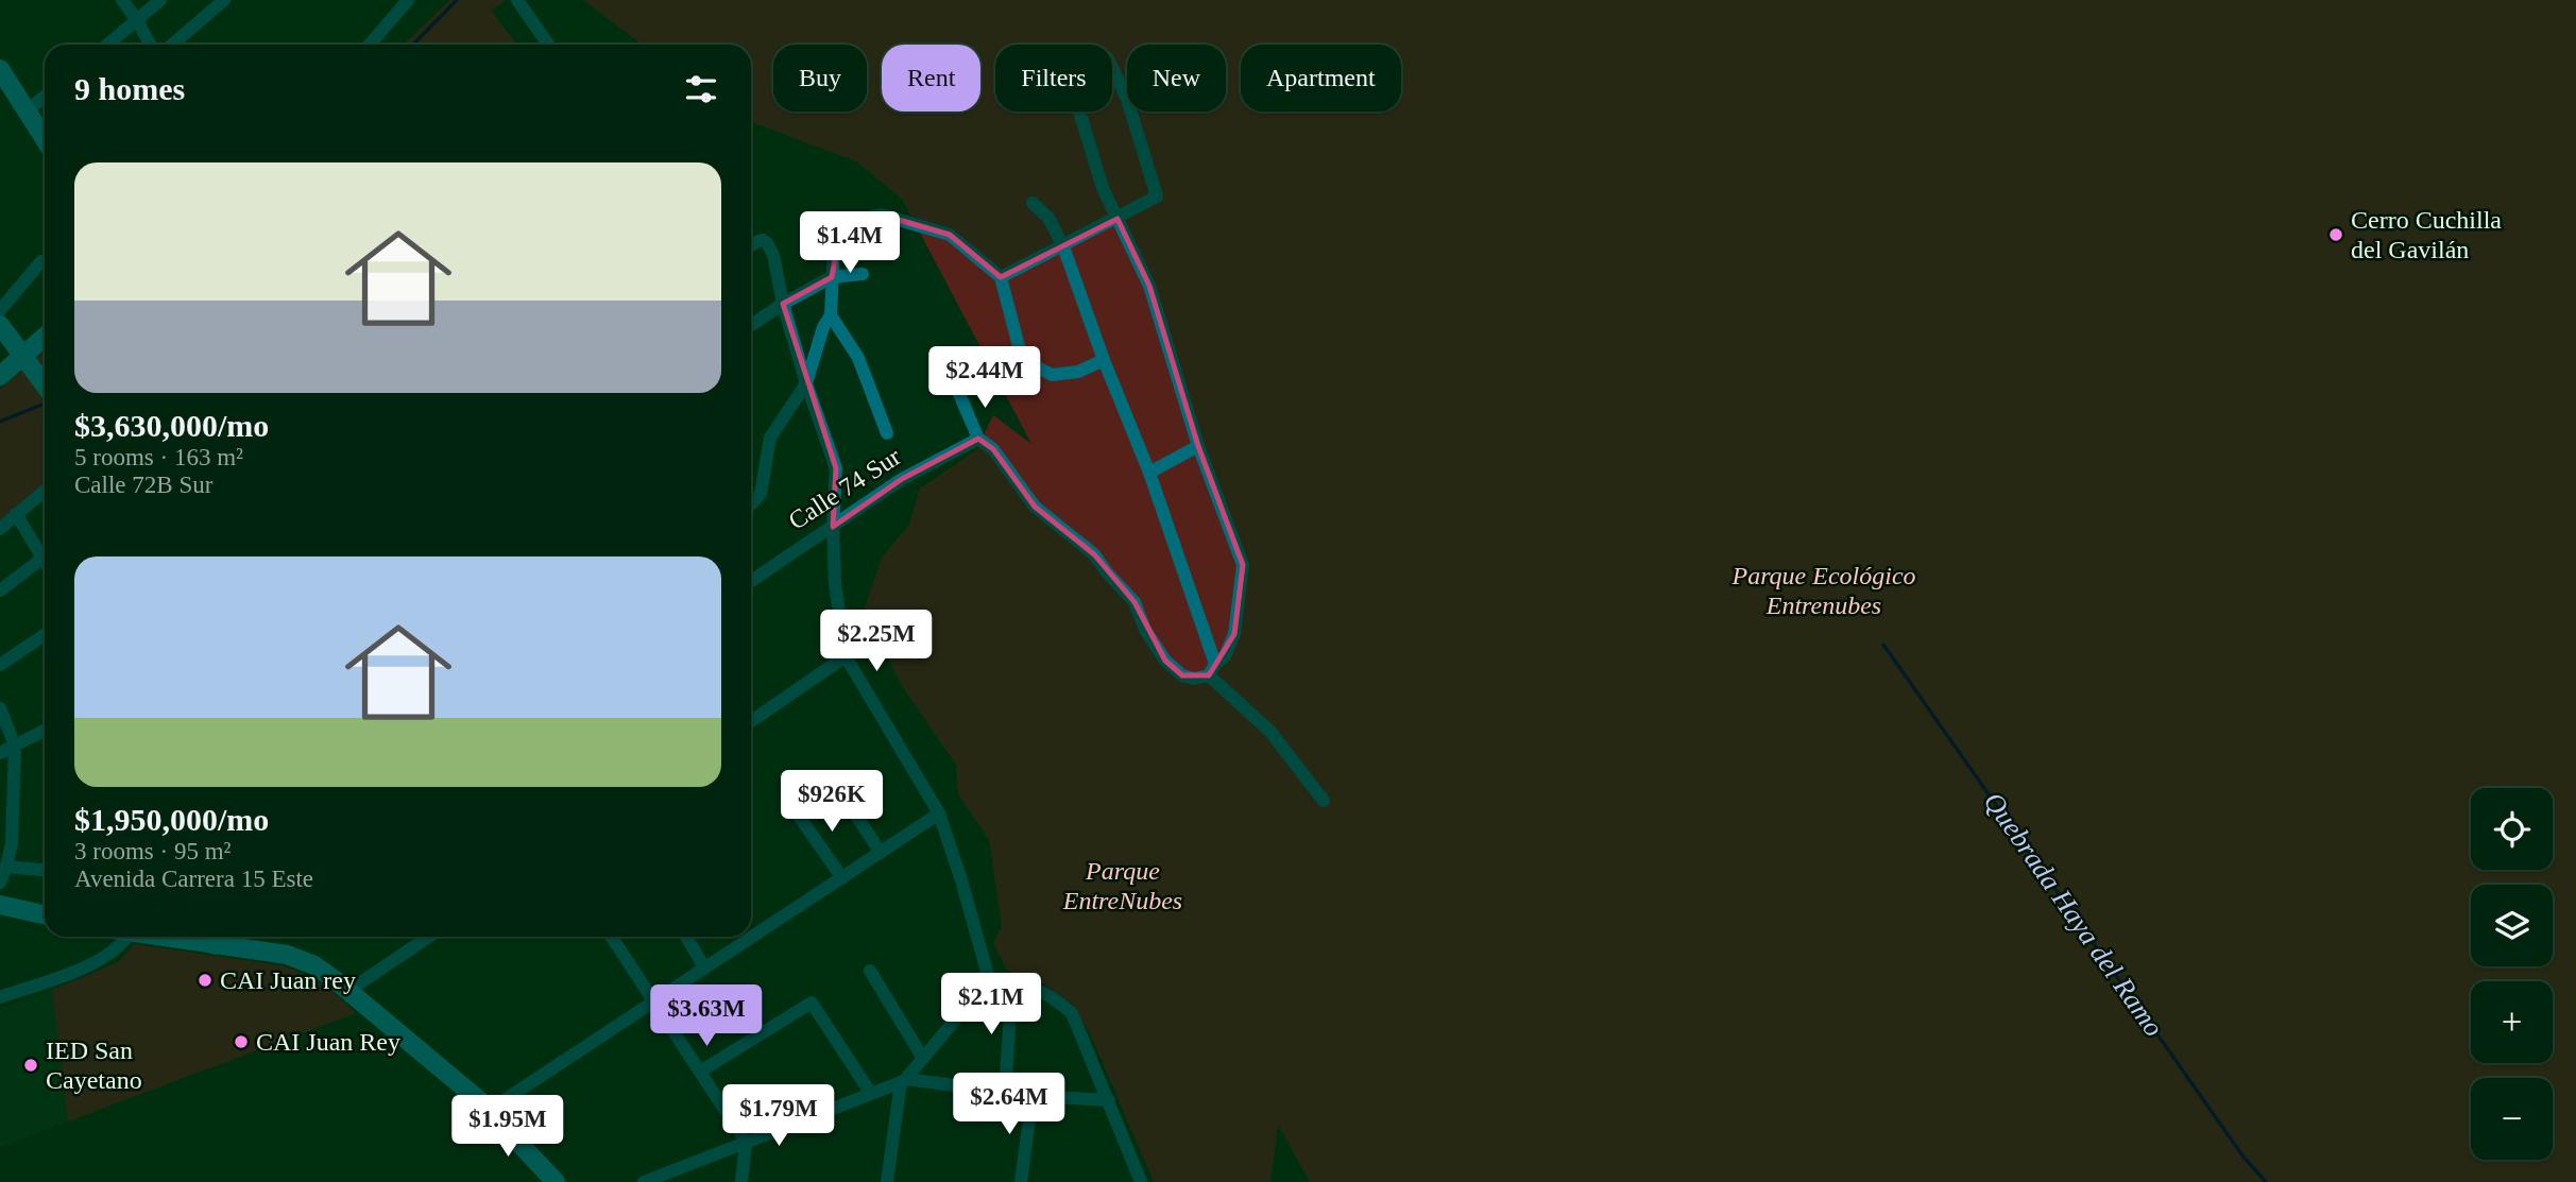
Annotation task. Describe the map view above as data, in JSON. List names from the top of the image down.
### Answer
{
  "streets": {
    "street": ["Calle 74 Sur"]
  },
  "water": ["Quebrada Haya del Ramo"],
  "parks": ["Parque Ecológico Entrenubes", "Parque EntreNubes"],
  "places": [
    "Cerro Cuchilla del Gavilán",
    "CAI Juan rey",
    "CAI Juan Rey",
    "IED San Cayetano"
  ],
  "page": {
    "chip": [
      "Buy",
      "Rent",
      "Filters",
      "New",
      "Apartment"
    ],
    "heading": "9 homes",
    "list": [
      {
        "name": "$3,630,000/mo",
        "note": "5 rooms · 163 m² · Calle 72B Sur"
      },
      {
        "name": "$1,950,000/mo",
        "note": "3 rooms · 95 m² · Avenida Carrera 15 Este"
      }
    ],
    "price": [
      "$1.4M",
      "$2.44M",
      "$2.25M",
      "$926K",
      "$2.1M",
      "$3.63M",
      "$2.64M",
      "$1.79M",
      "$1.95M"
    ],
    "map_buttons": ["+", "−"]
  }
}
